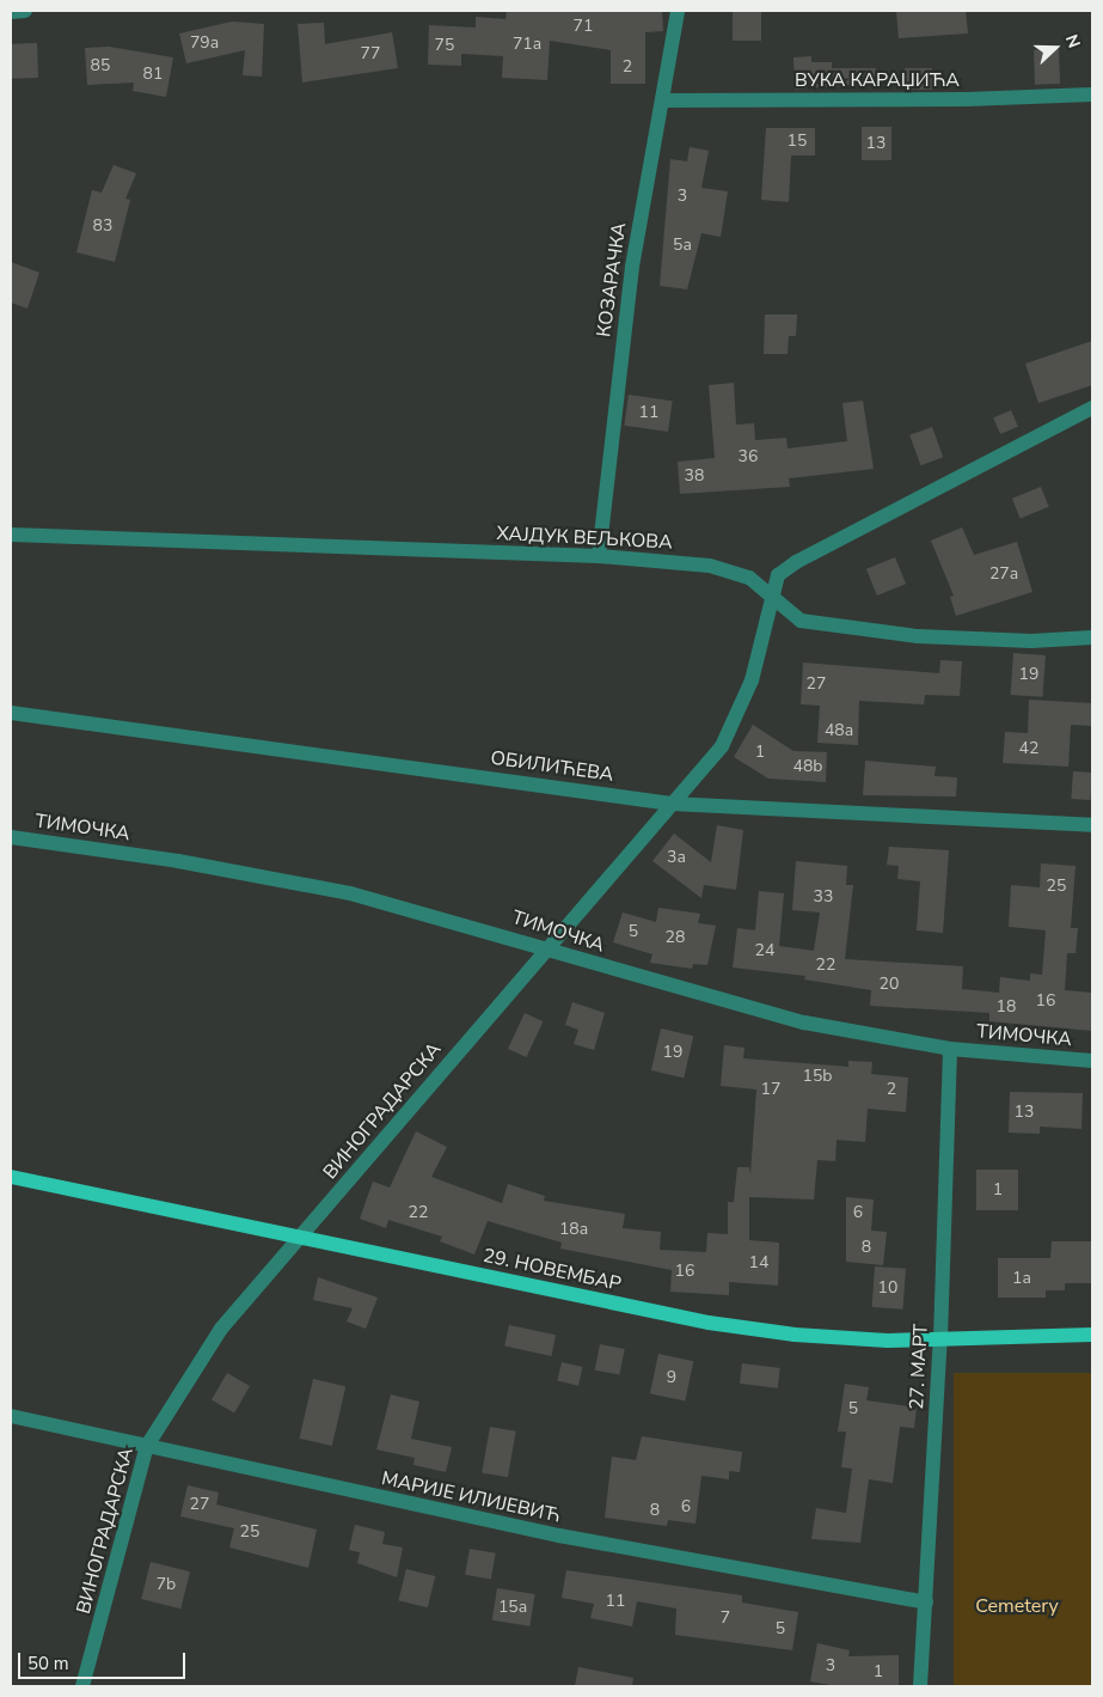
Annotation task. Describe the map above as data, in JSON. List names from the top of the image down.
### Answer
{
  "streets": {
    "main road": ["29. НОВЕМБАР"],
    "street": [
      "ВУКА КАРАЏИЋА",
      "КОЗАРАЧКА",
      "ХАЈДУК ВЕЉКОВА",
      "ОБИЛИЋЕВА",
      "ТИМОЧКА",
      "ВИНОГРАДАРСКА",
      "27. МАРТ",
      "МАРИЈЕ ИЛИЈЕВИЋ"
    ]
  },
  "crossings": [
    ["ВУКА КАРАЏИЋА", "КОЗАРАЧКА"],
    ["КОЗАРАЧКА", "ХАЈДУК ВЕЉКОВА"],
    ["ХАЈДУК ВЕЉКОВА", "ВИНОГРАДАРСКА"],
    ["ОБИЛИЋЕВА", "ВИНОГРАДАРСКА"],
    ["ТИМОЧКА", "ВИНОГРАДАРСКА"],
    ["ТИМОЧКА", "27. МАРТ"],
    ["ВИНОГРАДАРСКА", "29. НОВЕМБАР"],
    ["ВИНОГРАДАРСКА", "МАРИЈЕ ИЛИЈЕВИЋ"],
    ["29. НОВЕМБАР", "27. МАРТ"],
    ["27. МАРТ", "МАРИЈЕ ИЛИЈЕВИЋ"]
  ],
  "parks": ["Cemetery"],
  "house_numbers": [
    "71",
    "79a",
    "71a",
    "75",
    "77",
    "85",
    "2",
    "81",
    "15",
    "13",
    "3",
    "83",
    "5a",
    "11",
    "36",
    "38",
    "27a",
    "19",
    "27",
    "48a",
    "42",
    "1",
    "48b",
    "3a",
    "25",
    "33",
    "5",
    "28",
    "24",
    "22",
    "20",
    "16",
    "18",
    "19",
    "15b",
    "17",
    "2",
    "13",
    "1",
    "22",
    "6",
    "18a",
    "8",
    "14",
    "16",
    "1a",
    "10",
    "9",
    "5",
    "27",
    "6",
    "8",
    "25",
    "7b",
    "11",
    "15a",
    "7",
    "5",
    "3",
    "1"
  ],
  "scale_bar": "50 m",
  "north": "right"
}
